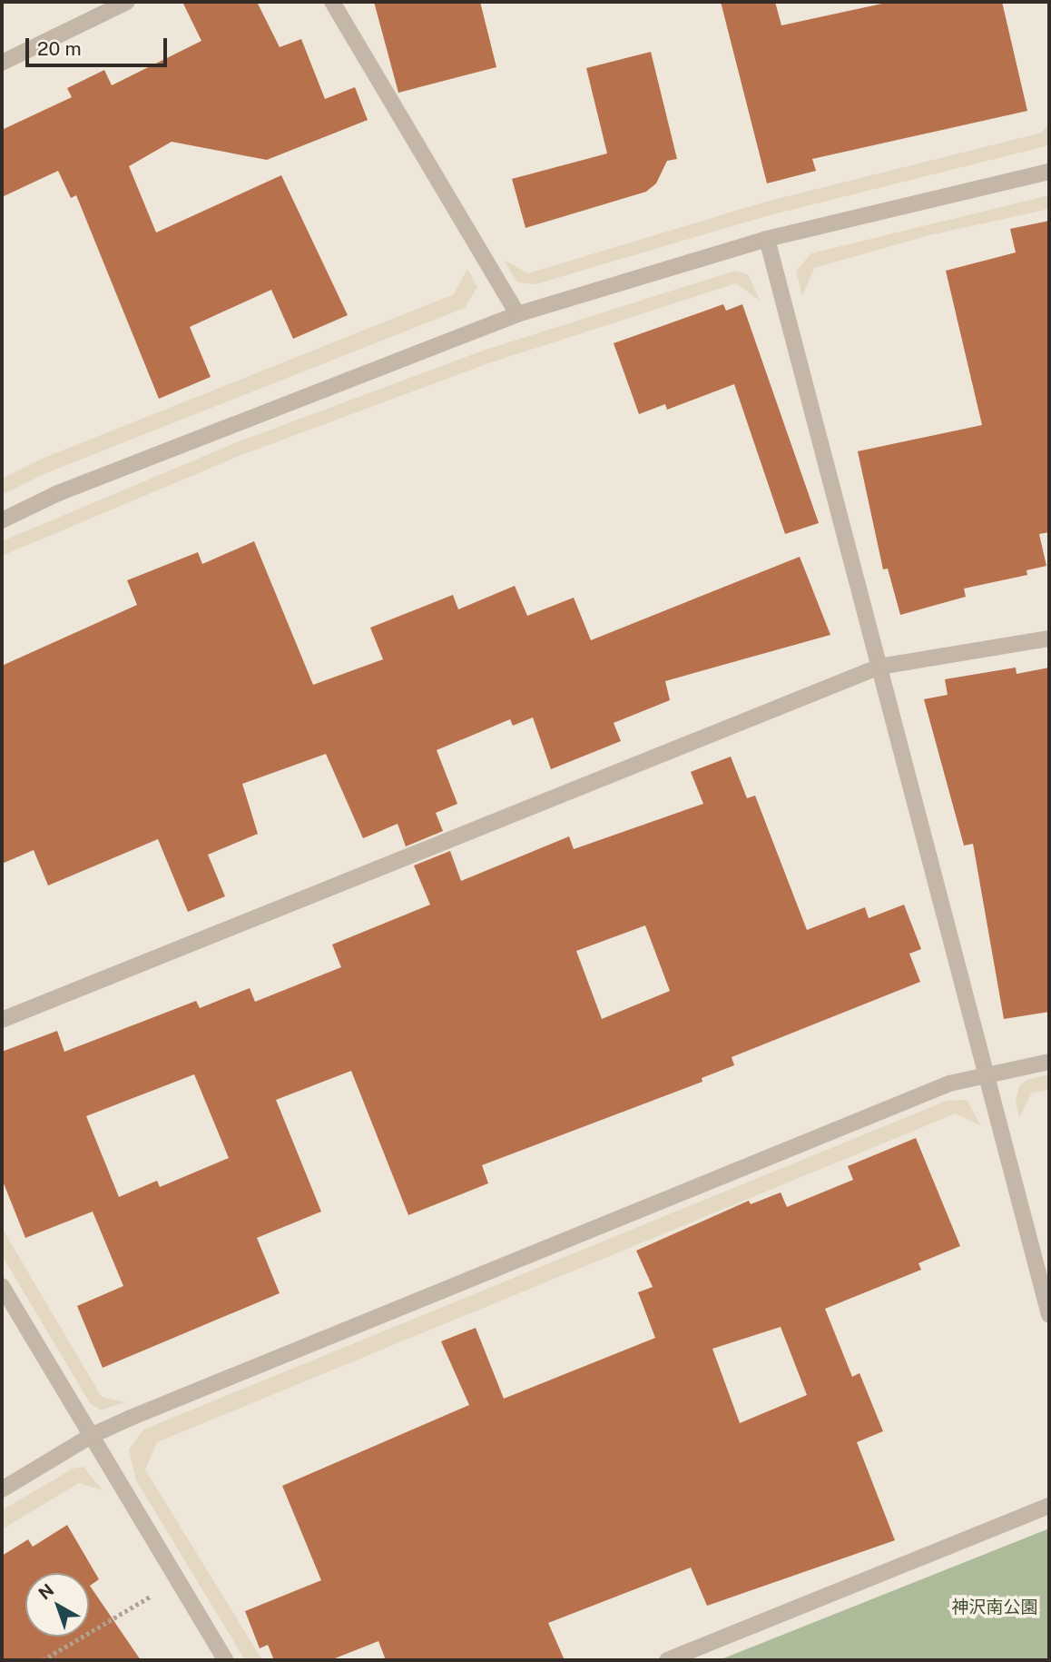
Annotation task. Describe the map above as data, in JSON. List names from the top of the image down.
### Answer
{
  "parks": ["神沢南公園"],
  "scale_bar": "20 m",
  "north": "top left"
}
